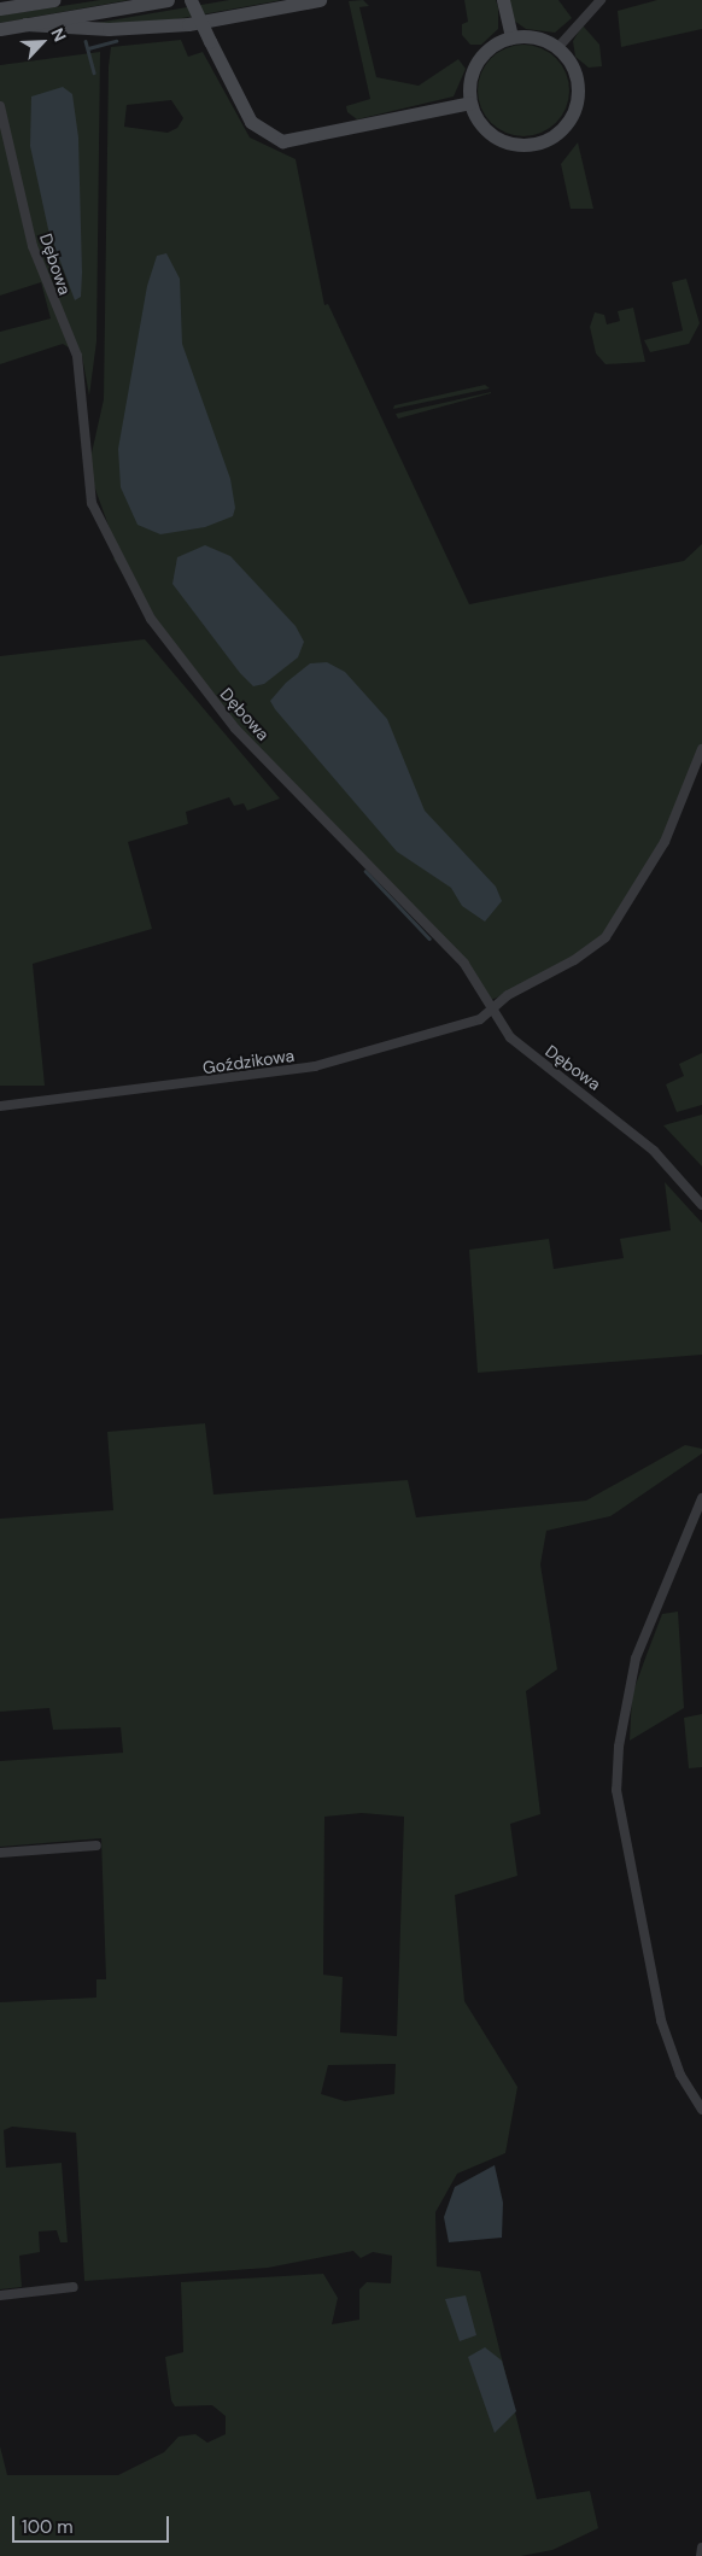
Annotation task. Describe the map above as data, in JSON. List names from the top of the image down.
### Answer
{
  "streets": {
    "street": ["Dębowa", "Goździkowa"]
  },
  "crossings": [
    ["Dębowa", "Goździkowa"]
  ],
  "scale_bar": "100 m",
  "north": "top right"
}
